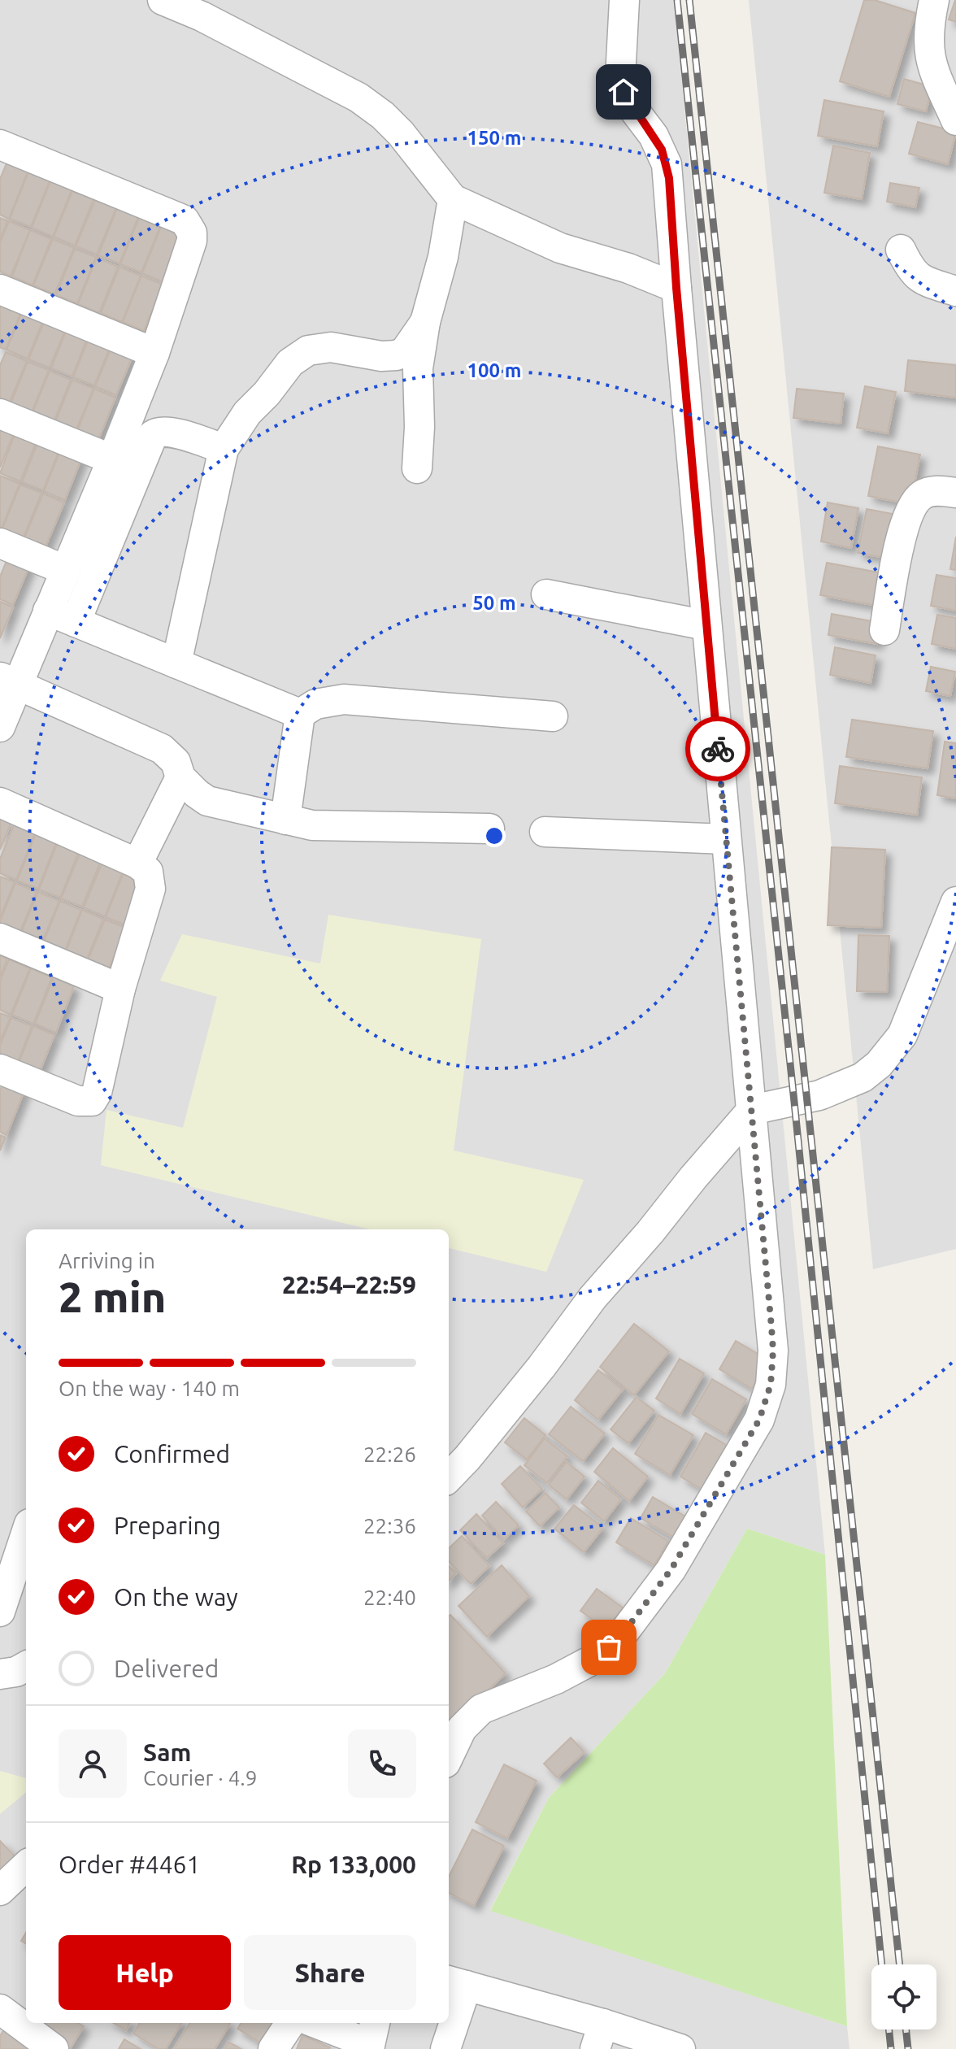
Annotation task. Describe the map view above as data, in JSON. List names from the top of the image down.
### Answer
{
  "page": {
    "heading": ["2 min", "Arriving in", "22:54–22:59"],
    "panel": [
      "Sam",
      "Courier · 4.9",
      "Order #4461",
      "Rp 133,000"
    ],
    "bar": "On the way · 140 m",
    "list": [
      ["Confirmed", "22:26"],
      ["Preparing", "22:36"],
      ["On the way", "22:40"],
      "Delivered"
    ],
    "buttons": ["Help", "Share"]
  },
  "rings": ["150 m", "100 m", "50 m"]
}
